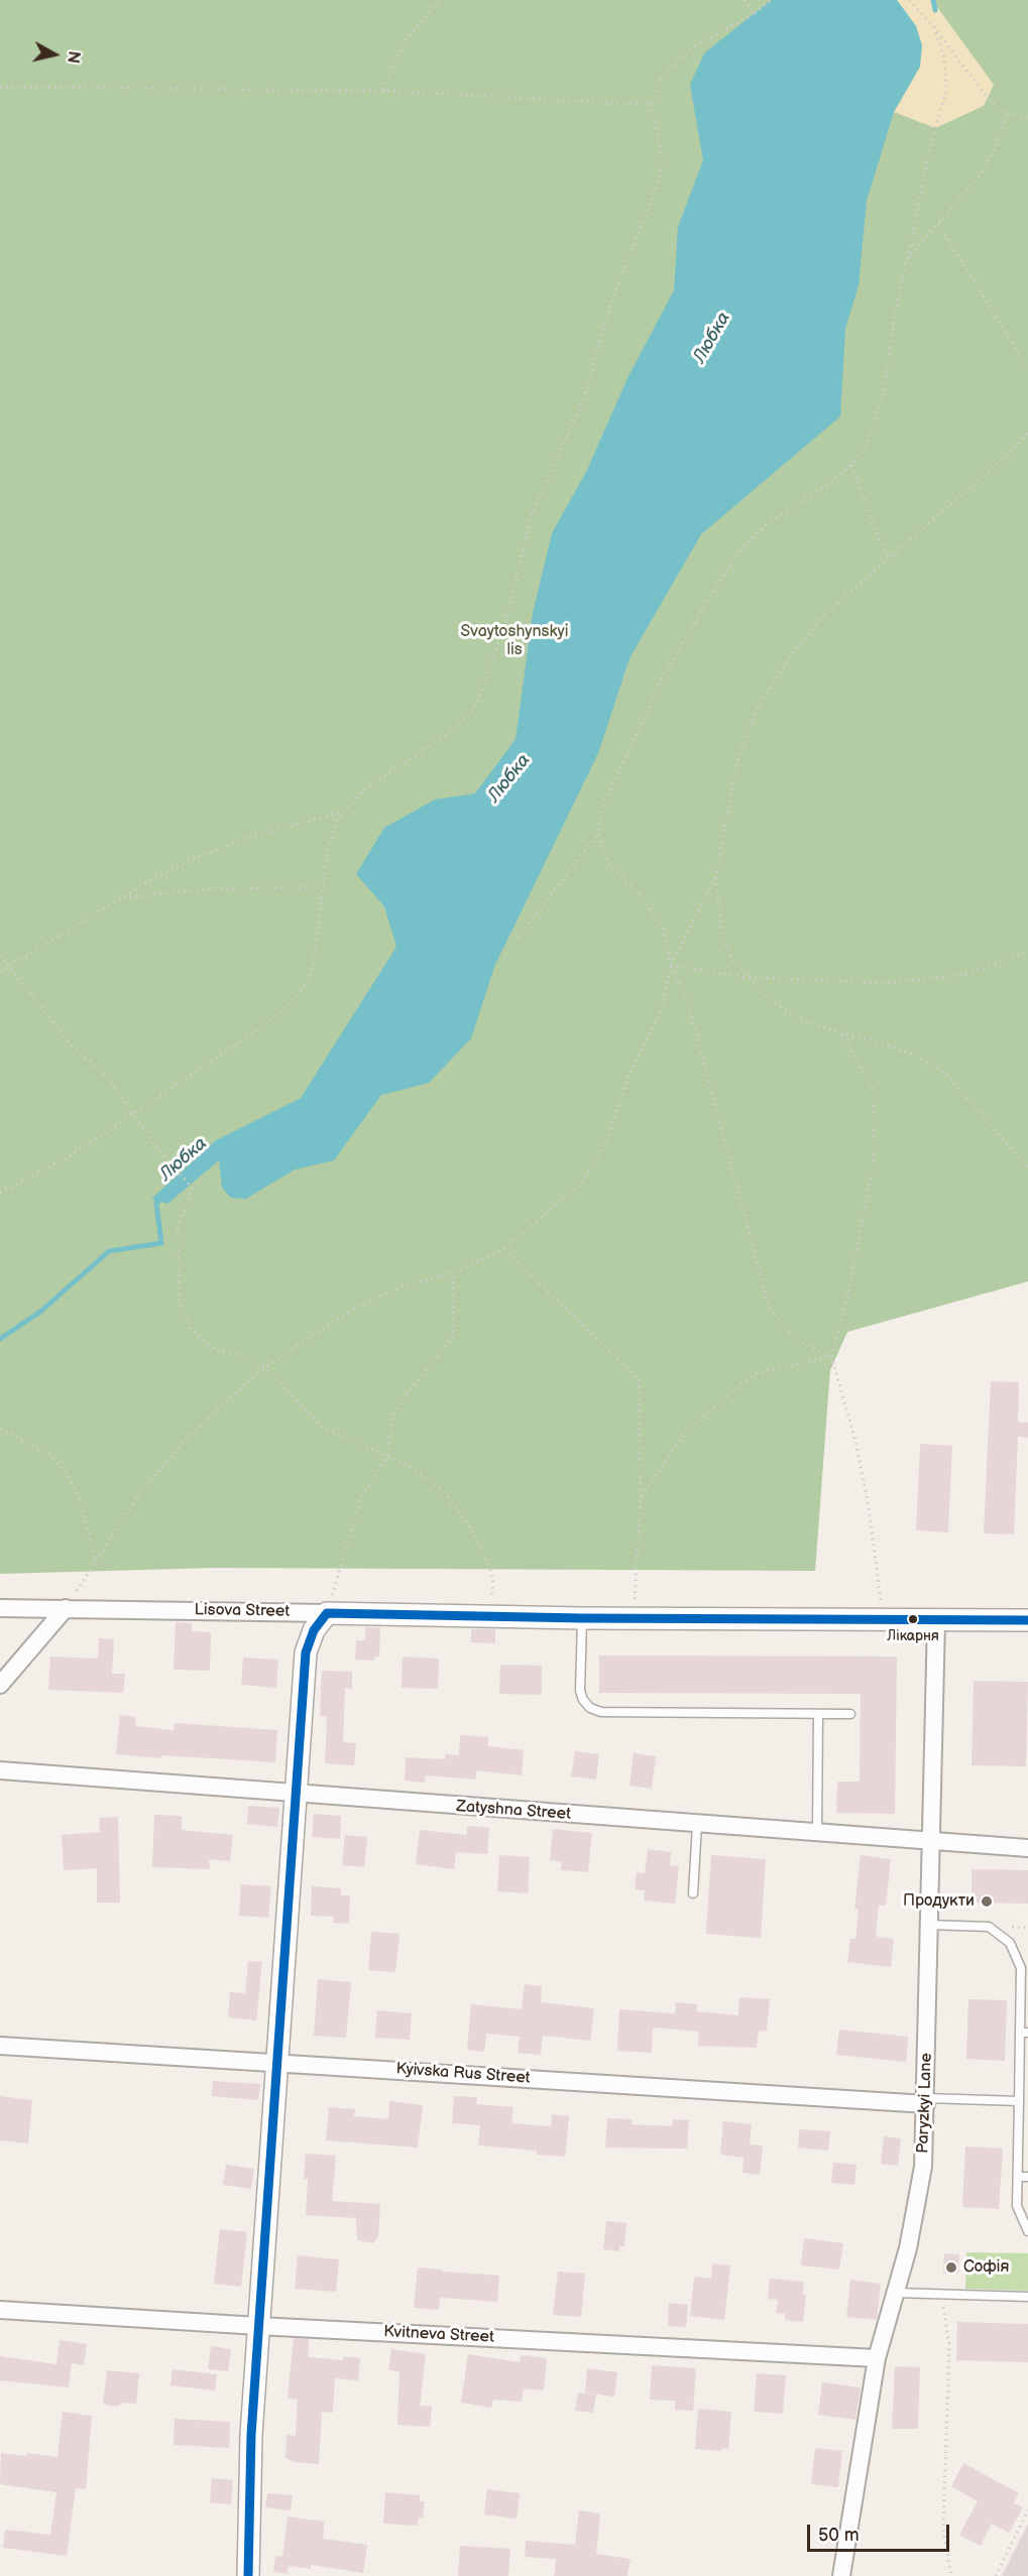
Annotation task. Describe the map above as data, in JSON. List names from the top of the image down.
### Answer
{
  "streets": {
    "street": [
      "Lisova Street",
      "Zatyshna Street",
      "Kyivska Rus Street",
      "Paryzkyi Lane",
      "Kvitneva Street"
    ]
  },
  "crossings": [
    ["Lisova Street", "Paryzkyi Lane"],
    ["Zatyshna Street", "Paryzkyi Lane"],
    ["Kyivska Rus Street", "Paryzkyi Lane"],
    ["Paryzkyi Lane", "Kvitneva Street"]
  ],
  "water": ["Любка"],
  "parks": ["Svaytoshynskyi lis"],
  "places": ["Лікарня", "Продукти", "Софія"],
  "scale_bar": "50 m",
  "north": "right"
}
